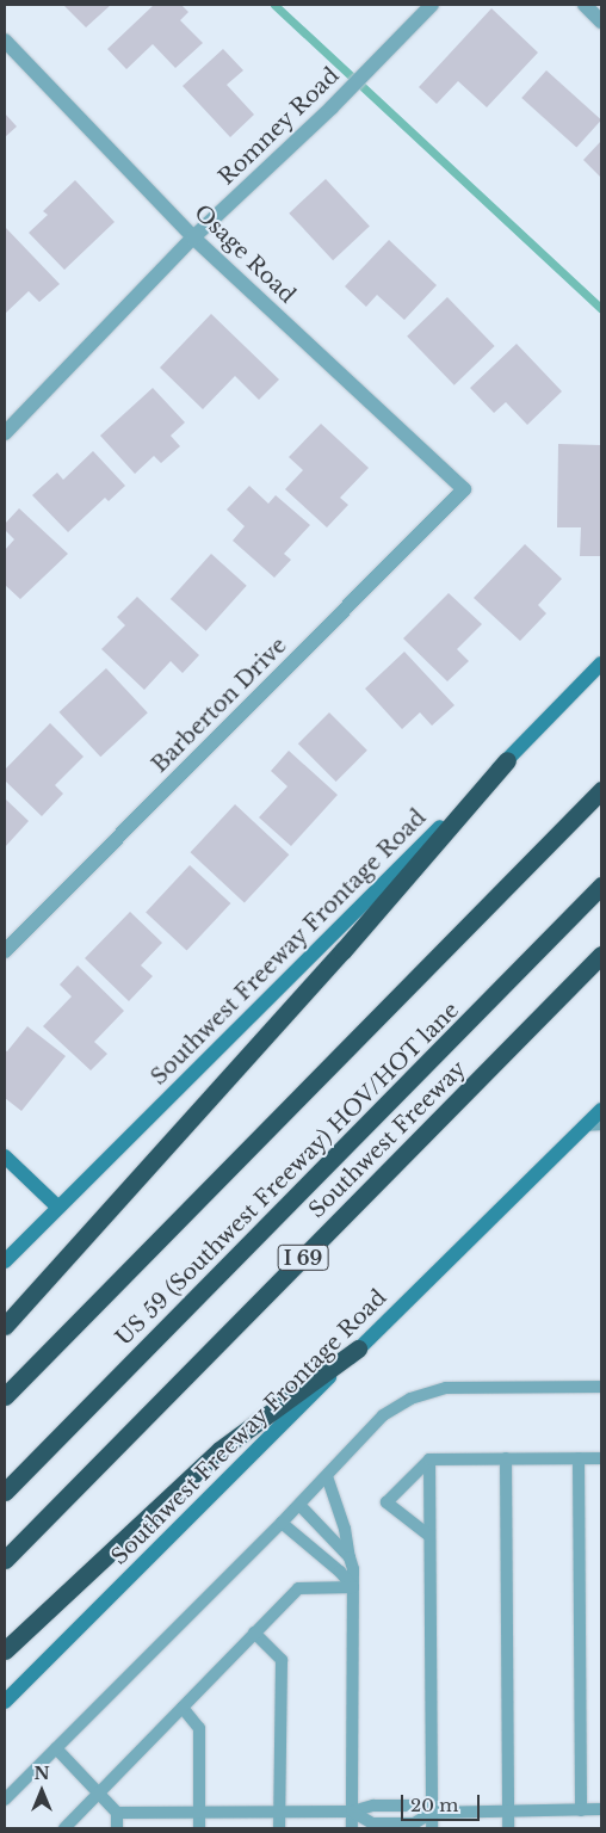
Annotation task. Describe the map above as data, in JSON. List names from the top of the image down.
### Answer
{
  "streets": {
    "highway": ["Southwest Freeway", "US 59 (Southwest Freeway) HOV/HOT lane", "I 69"],
    "main road": ["Southwest Freeway Frontage Road"],
    "street": ["Romney Road", "Osage Road", "Barberton Drive"]
  },
  "crossings": [
    ["Romney Road", "Osage Road"],
    ["Osage Road", "Barberton Drive"]
  ],
  "scale_bar": "20 m",
  "north": "top"
}
